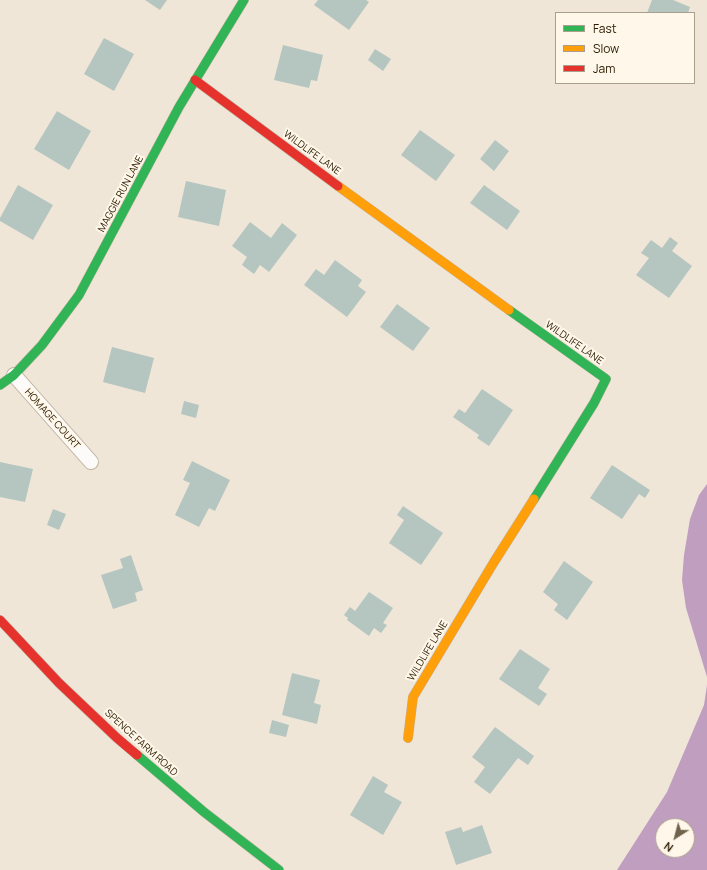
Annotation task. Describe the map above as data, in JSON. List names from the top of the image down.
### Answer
{
  "streets": {
    "street": [
      "WILDLIFE LANE",
      "MAGGIE RUN LANE",
      "HOMAGE COURT",
      "SPENCE FARM ROAD"
    ]
  },
  "crossings": [
    ["WILDLIFE LANE", "MAGGIE RUN LANE"],
    ["MAGGIE RUN LANE", "HOMAGE COURT"]
  ],
  "legend": ["Fast", "Slow", "Jam"],
  "north": "bottom left"
}
